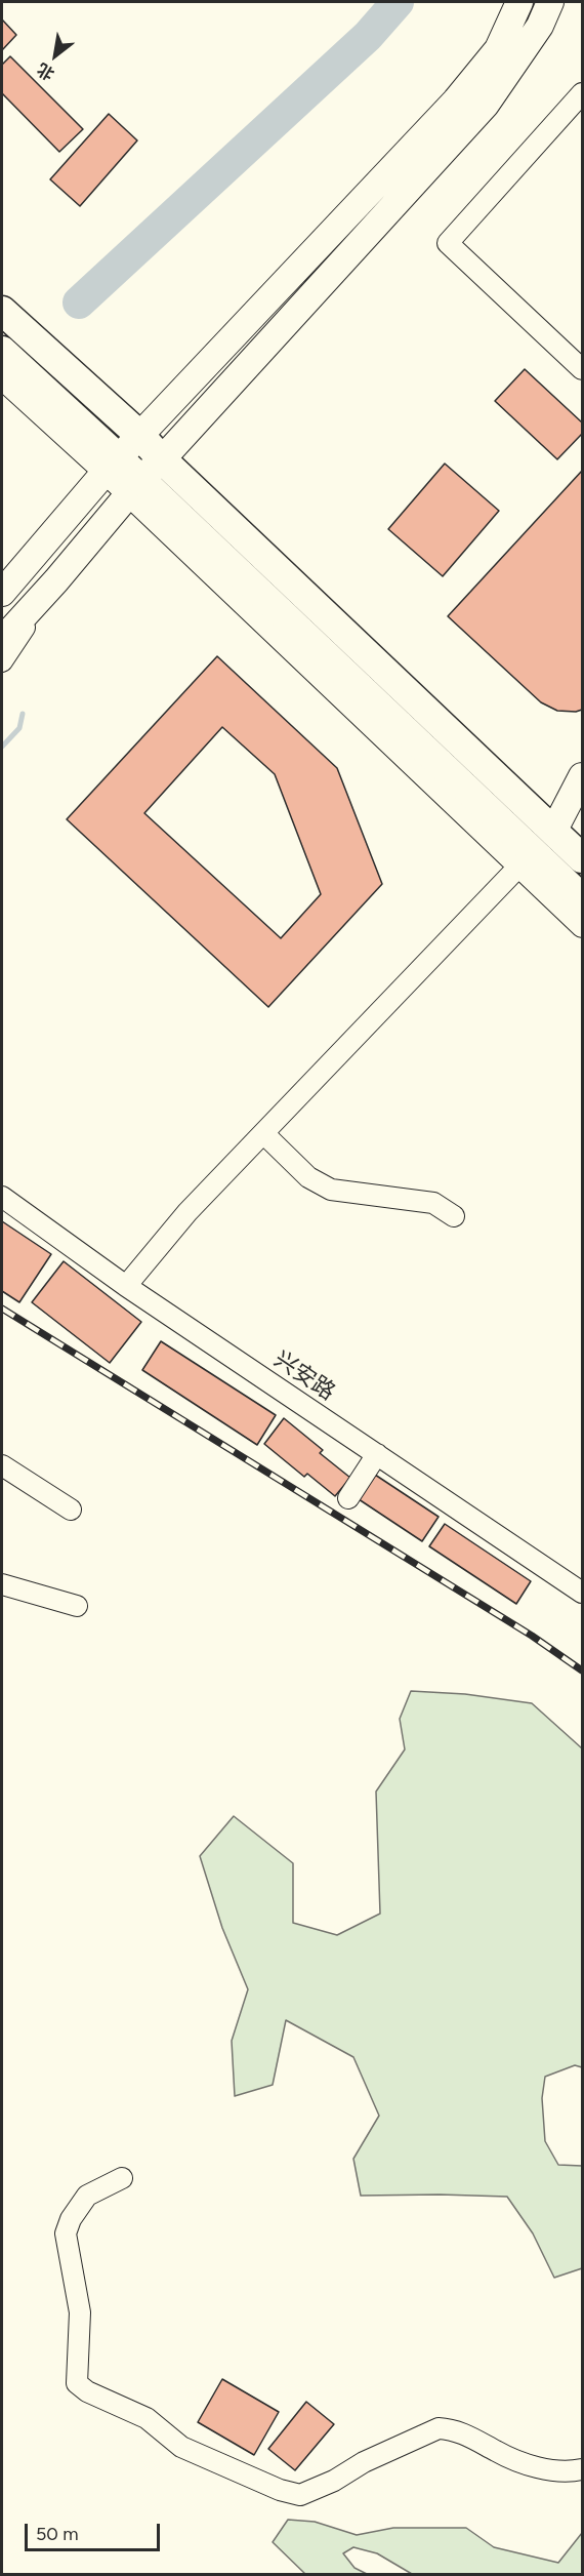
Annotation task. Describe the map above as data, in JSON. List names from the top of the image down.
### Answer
{
  "streets": {
    "street": ["兴安路"]
  },
  "scale_bar": "50 m",
  "north": "bottom left"
}
